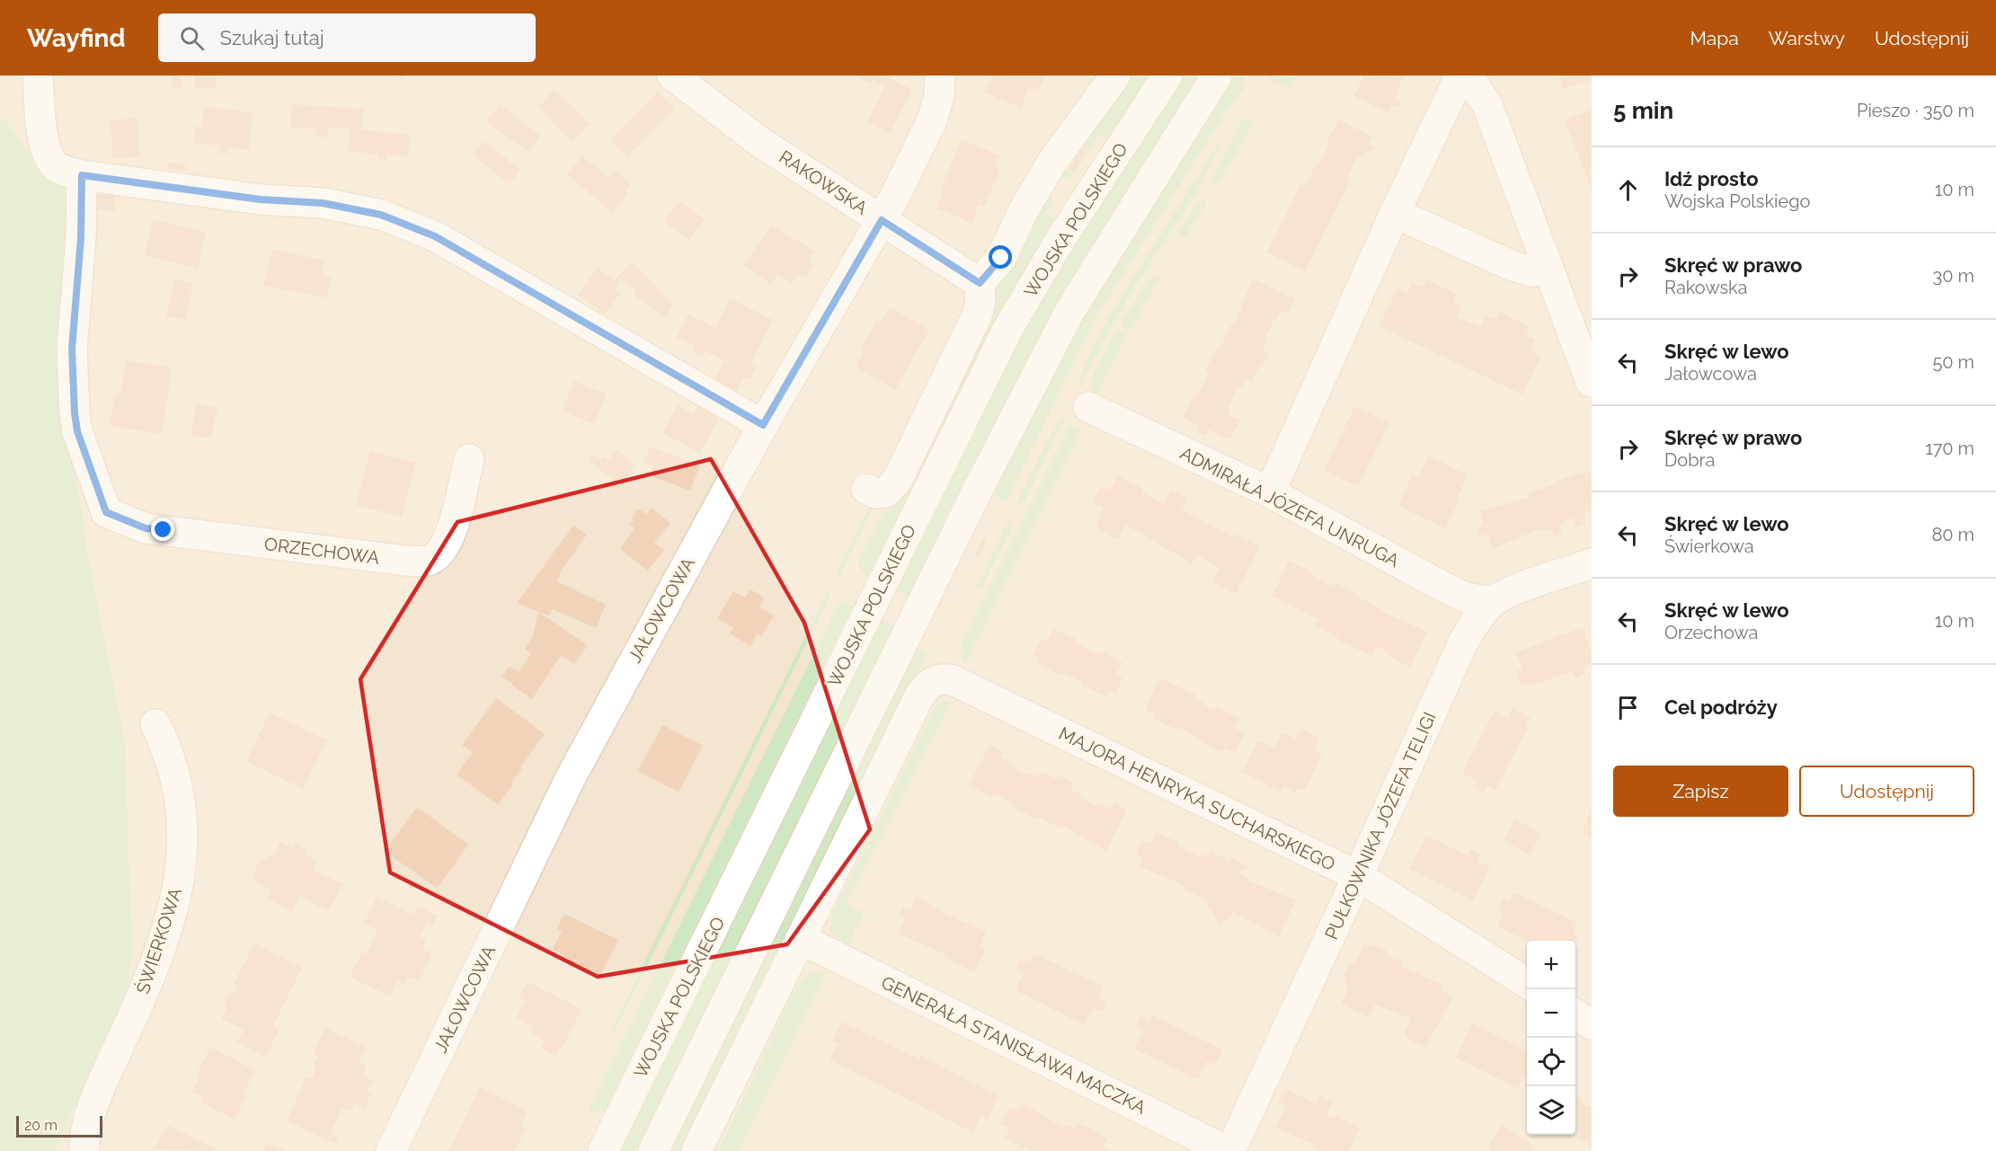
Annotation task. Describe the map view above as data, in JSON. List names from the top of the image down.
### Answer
{
  "streets": {
    "street": [
      "RAKOWSKA",
      "WOJSKA POLSKIEGO",
      "ADMIRAŁA JÓZEFA UNRUGA",
      "ORZECHOWA",
      "JAŁOWCOWA",
      "MAJORA HENRYKA SUCHARSKIEGO",
      "PUŁKOWNIKA JÓZEFA TELIGI",
      "ŚWIERKOWA",
      "GENERAŁA STANISŁAWA MACZKA"
    ]
  },
  "crossings": [
    ["RAKOWSKA", "JAŁOWCOWA"],
    ["ADMIRAŁA JÓZEFA UNRUGA", "PUŁKOWNIKA JÓZEFA TELIGI"],
    ["MAJORA HENRYKA SUCHARSKIEGO", "PUŁKOWNIKA JÓZEFA TELIGI"],
    ["MAJORA HENRYKA SUCHARSKIEGO", "GENERAŁA STANISŁAWA MACZKA"],
    ["PUŁKOWNIKA JÓZEFA TELIGI", "GENERAŁA STANISŁAWA MACZKA"]
  ],
  "scale_bar": "20 m",
  "page": {
    "header": "Wayfind",
    "search": "Szukaj tutaj",
    "nav": ["Mapa", "Warstwy", "Udostępnij"],
    "heading": ["5 min", "Pieszo · 350 m"],
    "list": [
      ["Idź prosto", "Wojska Polskiego", "10 m"],
      ["Skręć w prawo", "Rakowska", "30 m"],
      ["Skręć w lewo", "Jałowcowa", "50 m"],
      ["Skręć w prawo", "Dobra", "170 m"],
      ["Skręć w lewo", "Świerkowa", "80 m"],
      ["Skręć w lewo", "Orzechowa", "10 m"],
      "Cel podróży"
    ],
    "buttons": ["Zapisz", "Udostępnij"],
    "map_buttons": ["+", "−"],
    "scale": "20 m"
  }
}
